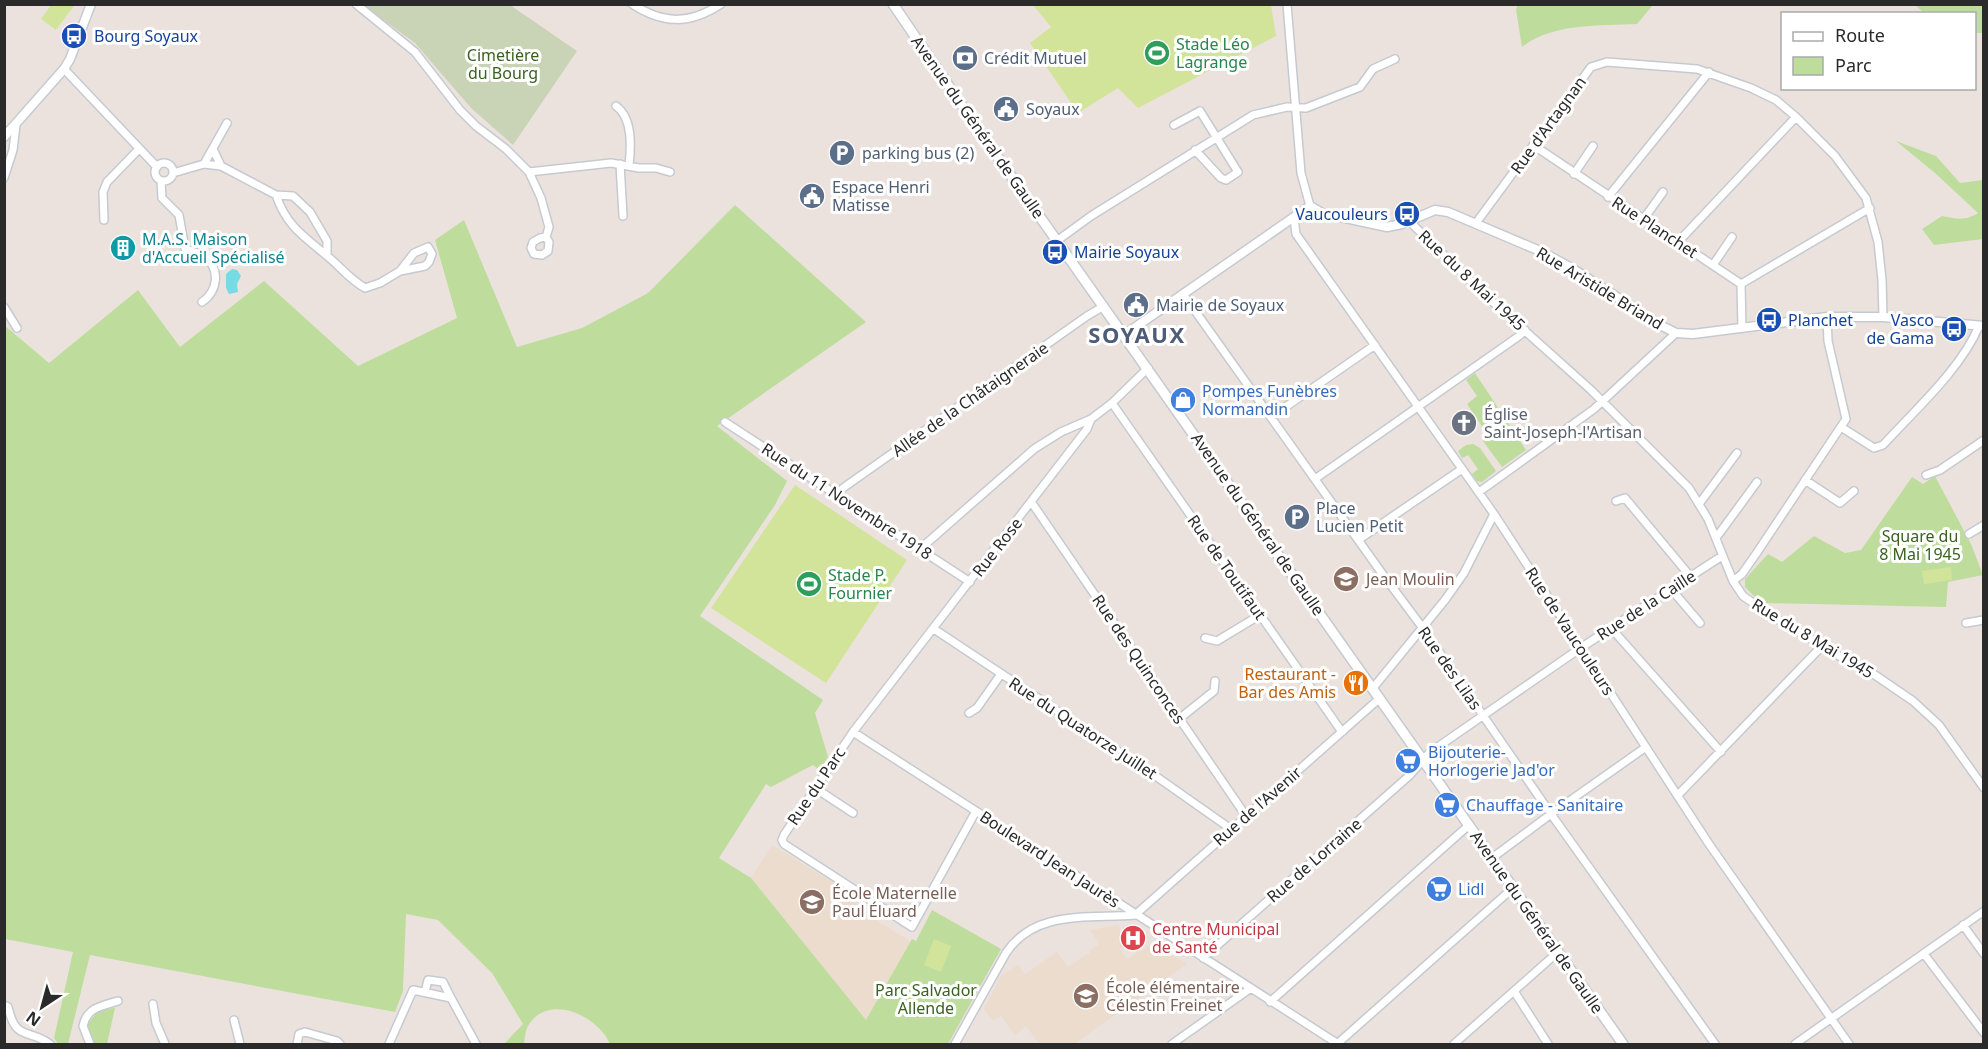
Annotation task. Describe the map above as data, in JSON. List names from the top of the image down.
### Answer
{
  "streets": {
    "main road": ["Avenue du Général de Gaulle"],
    "street": [
      "Rue d'Artagnan",
      "Rue Planchet",
      "Rue du 8 Mai 1945",
      "Rue Aristide Briand",
      "Allée de la Châtaigneraie",
      "Rue du 11 Novembre 1918",
      "Rue Rose",
      "Rue de Toutifaut",
      "Rue de la Caille",
      "Rue de Vaucouleurs",
      "Rue des Quinconces",
      "Rue des Lilas",
      "Rue du Quatorze Juillet",
      "Rue du Parc",
      "Rue de l'Avenir",
      "Boulevard Jean Jaurès",
      "Rue de Lorraine"
    ]
  },
  "crossings": [
    ["Rue d'Artagnan", "Rue Planchet"],
    ["Rue d'Artagnan", "Rue Aristide Briand"],
    ["Avenue du Général de Gaulle", "Allée de la Châtaigneraie"],
    ["Avenue du Général de Gaulle", "Rue Rose"],
    ["Avenue du Général de Gaulle", "Rue de la Caille"],
    ["Avenue du Général de Gaulle", "Rue de l'Avenir"],
    ["Avenue du Général de Gaulle", "Rue de Lorraine"],
    ["Rue du 8 Mai 1945", "Rue Aristide Briand"],
    ["Rue du 8 Mai 1945", "Rue de la Caille"],
    ["Allée de la Châtaigneraie", "Rue du 11 Novembre 1918"],
    ["Rue du 11 Novembre 1918", "Rue Rose"],
    ["Rue Rose", "Rue de Toutifaut"],
    ["Rue Rose", "Rue des Quinconces"],
    ["Rue Rose", "Rue du Quatorze Juillet"],
    ["Rue Rose", "Rue du Parc"],
    ["Rue Rose", "Boulevard Jean Jaurès"],
    ["Rue de Toutifaut", "Rue de l'Avenir"],
    ["Rue de la Caille", "Rue de Vaucouleurs"],
    ["Rue de la Caille", "Rue des Lilas"],
    ["Rue de la Caille", "Rue de Lorraine"],
    ["Rue des Quinconces", "Rue de l'Avenir"],
    ["Rue du Quatorze Juillet", "Rue de l'Avenir"],
    ["Rue du Parc", "Boulevard Jean Jaurès"],
    ["Rue de l'Avenir", "Boulevard Jean Jaurès"],
    ["Boulevard Jean Jaurès", "Rue de Lorraine"]
  ],
  "districts": ["SOYAUX"],
  "parks": ["Cimetière du Bourg", "Square du 8 Mai 1945", "Parc Salvador Allende"],
  "places": {
    "bus stop": [
      "Bourg Soyaux",
      "Vaucouleurs",
      "Mairie Soyaux",
      "Planchet",
      "Vasco de Gama"
    ],
    "sports": ["Stade Léo Lagrange", "Stade P. Fournier"],
    "bank": ["Crédit Mutuel"],
    "public building": ["Soyaux", "Espace Henri Matisse", "Mairie de Soyaux"],
    "parking": ["parking bus (2)", "Place Lucien Petit"],
    "building": ["M.A.S. Maison d'Accueil Spécialisé"],
    "shop": ["Pompes Funèbres Normandin"],
    "church": ["Église Saint-Joseph-l'Artisan"],
    "school or university": ["Jean Moulin", "École Maternelle Paul Éluard", "École élémentaire Célestin Freinet"],
    "restaurant": ["Restaurant - Bar des Amis"],
    "supermarket": ["Bijouterie- Horlogerie Jad'or", "Chauffage - Sanitaire", "Lidl"],
    "hospital": ["Centre Municipal de Santé"]
  },
  "legend": ["Route", "Parc"],
  "north": "bottom left"
}
